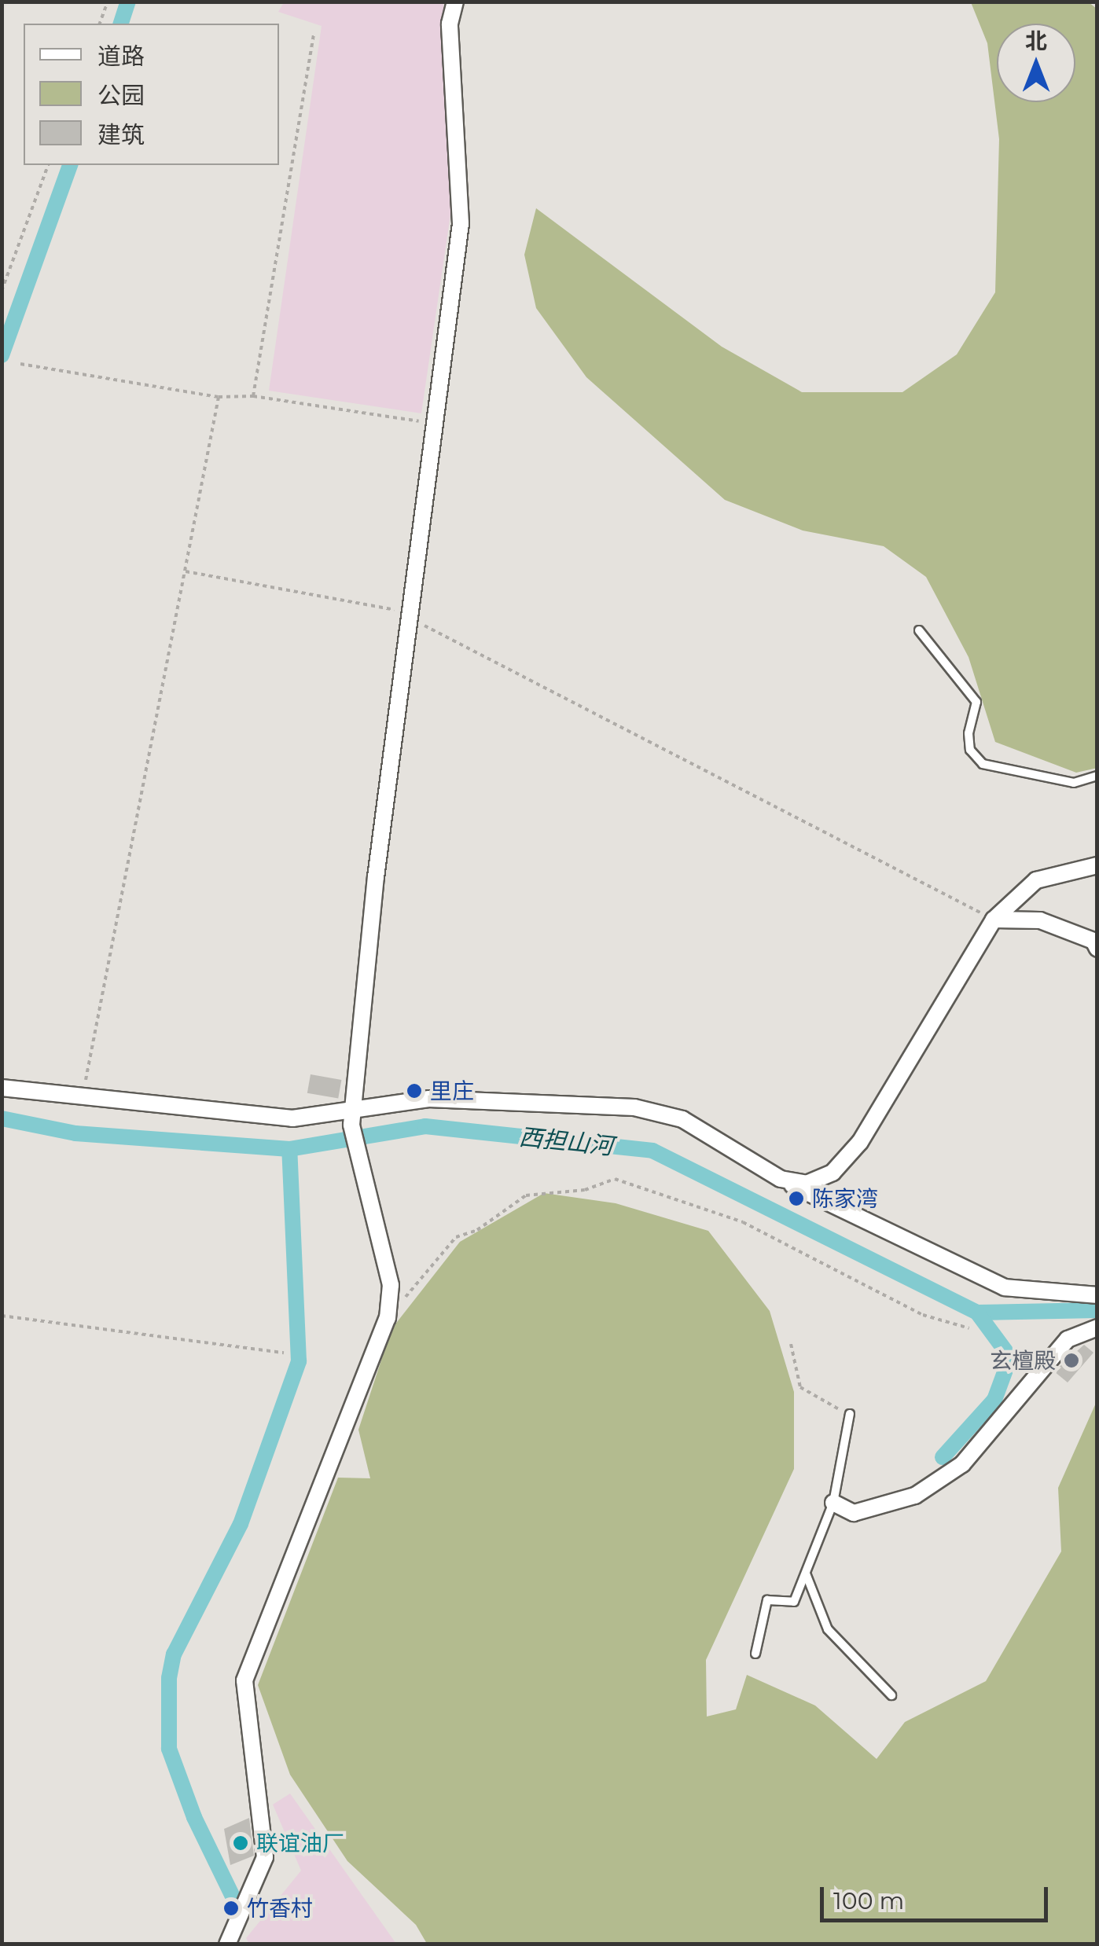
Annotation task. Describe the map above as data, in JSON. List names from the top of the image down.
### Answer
{
  "water": ["西担山河"],
  "places": [
    "里庄",
    "陈家湾",
    "玄檀殿",
    "联谊油厂",
    "竹香村"
  ],
  "legend": ["道路", "公园", "建筑"],
  "scale_bar": "100 m",
  "north": "top"
}
